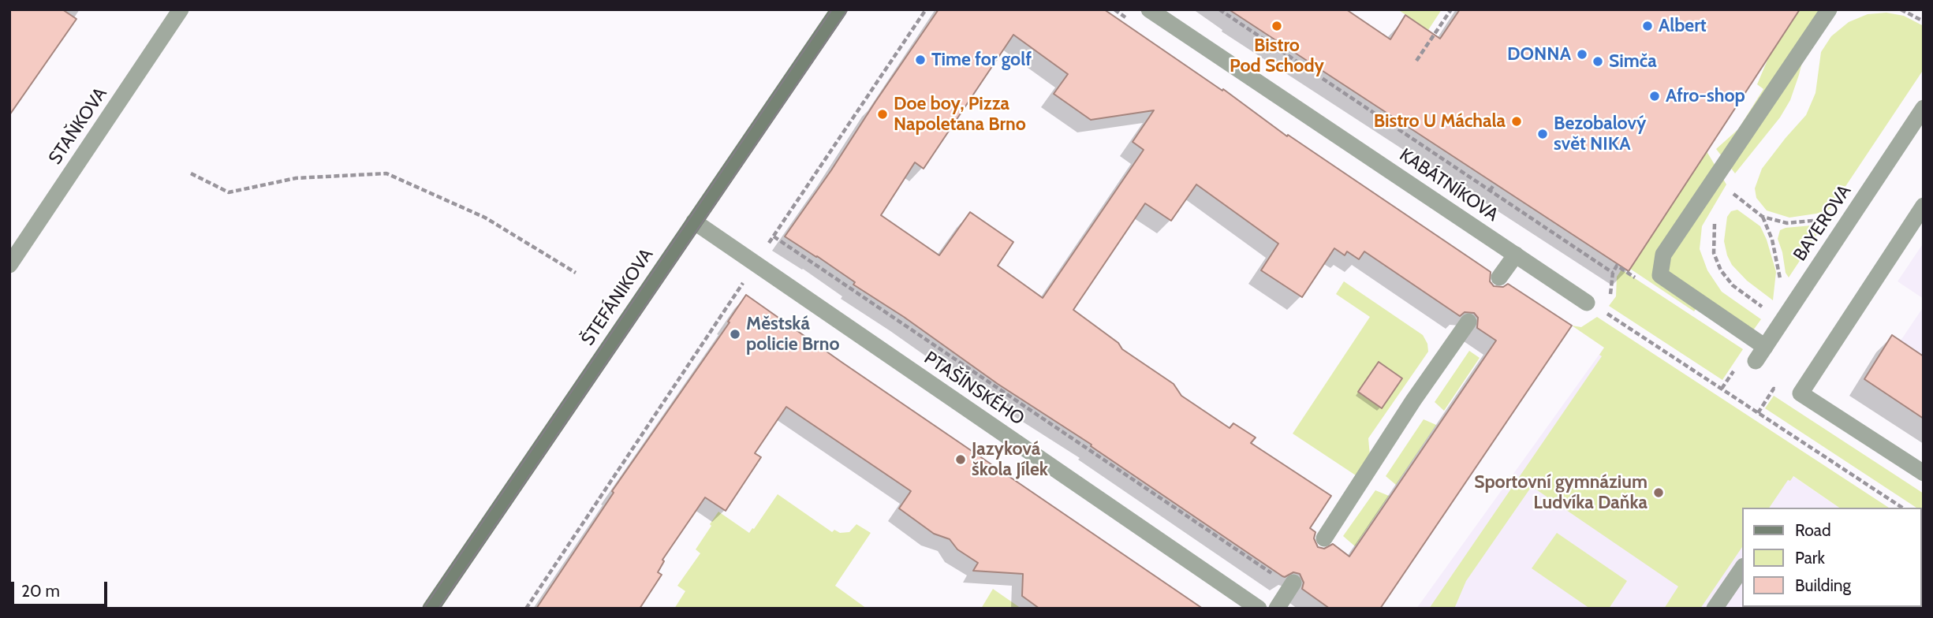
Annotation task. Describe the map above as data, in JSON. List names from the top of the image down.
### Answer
{
  "streets": {
    "street": [
      "STAŇKOVA",
      "KABÁTNÍKOVA",
      "BAYEROVA",
      "ŠTEFÁNIKOVA",
      "PTAŠÍNSKÉHO"
    ]
  },
  "crossings": [
    ["ŠTEFÁNIKOVA", "PTAŠÍNSKÉHO"]
  ],
  "places": [
    "Bistro Pod Schody",
    "Albert",
    "DONNA",
    "Time for golf",
    "Simča",
    "Afro-shop",
    "Doe boy, Pizza Napoletana Brno",
    "Bistro U Máchala",
    "Bezobalový svět NIKA",
    "Městská policie Brno",
    "Jazyková škola Jílek",
    "Sportovní gymnázium Ludvíka Daňka"
  ],
  "legend": ["Road", "Park", "Building"],
  "scale_bar": "20 m"
}
